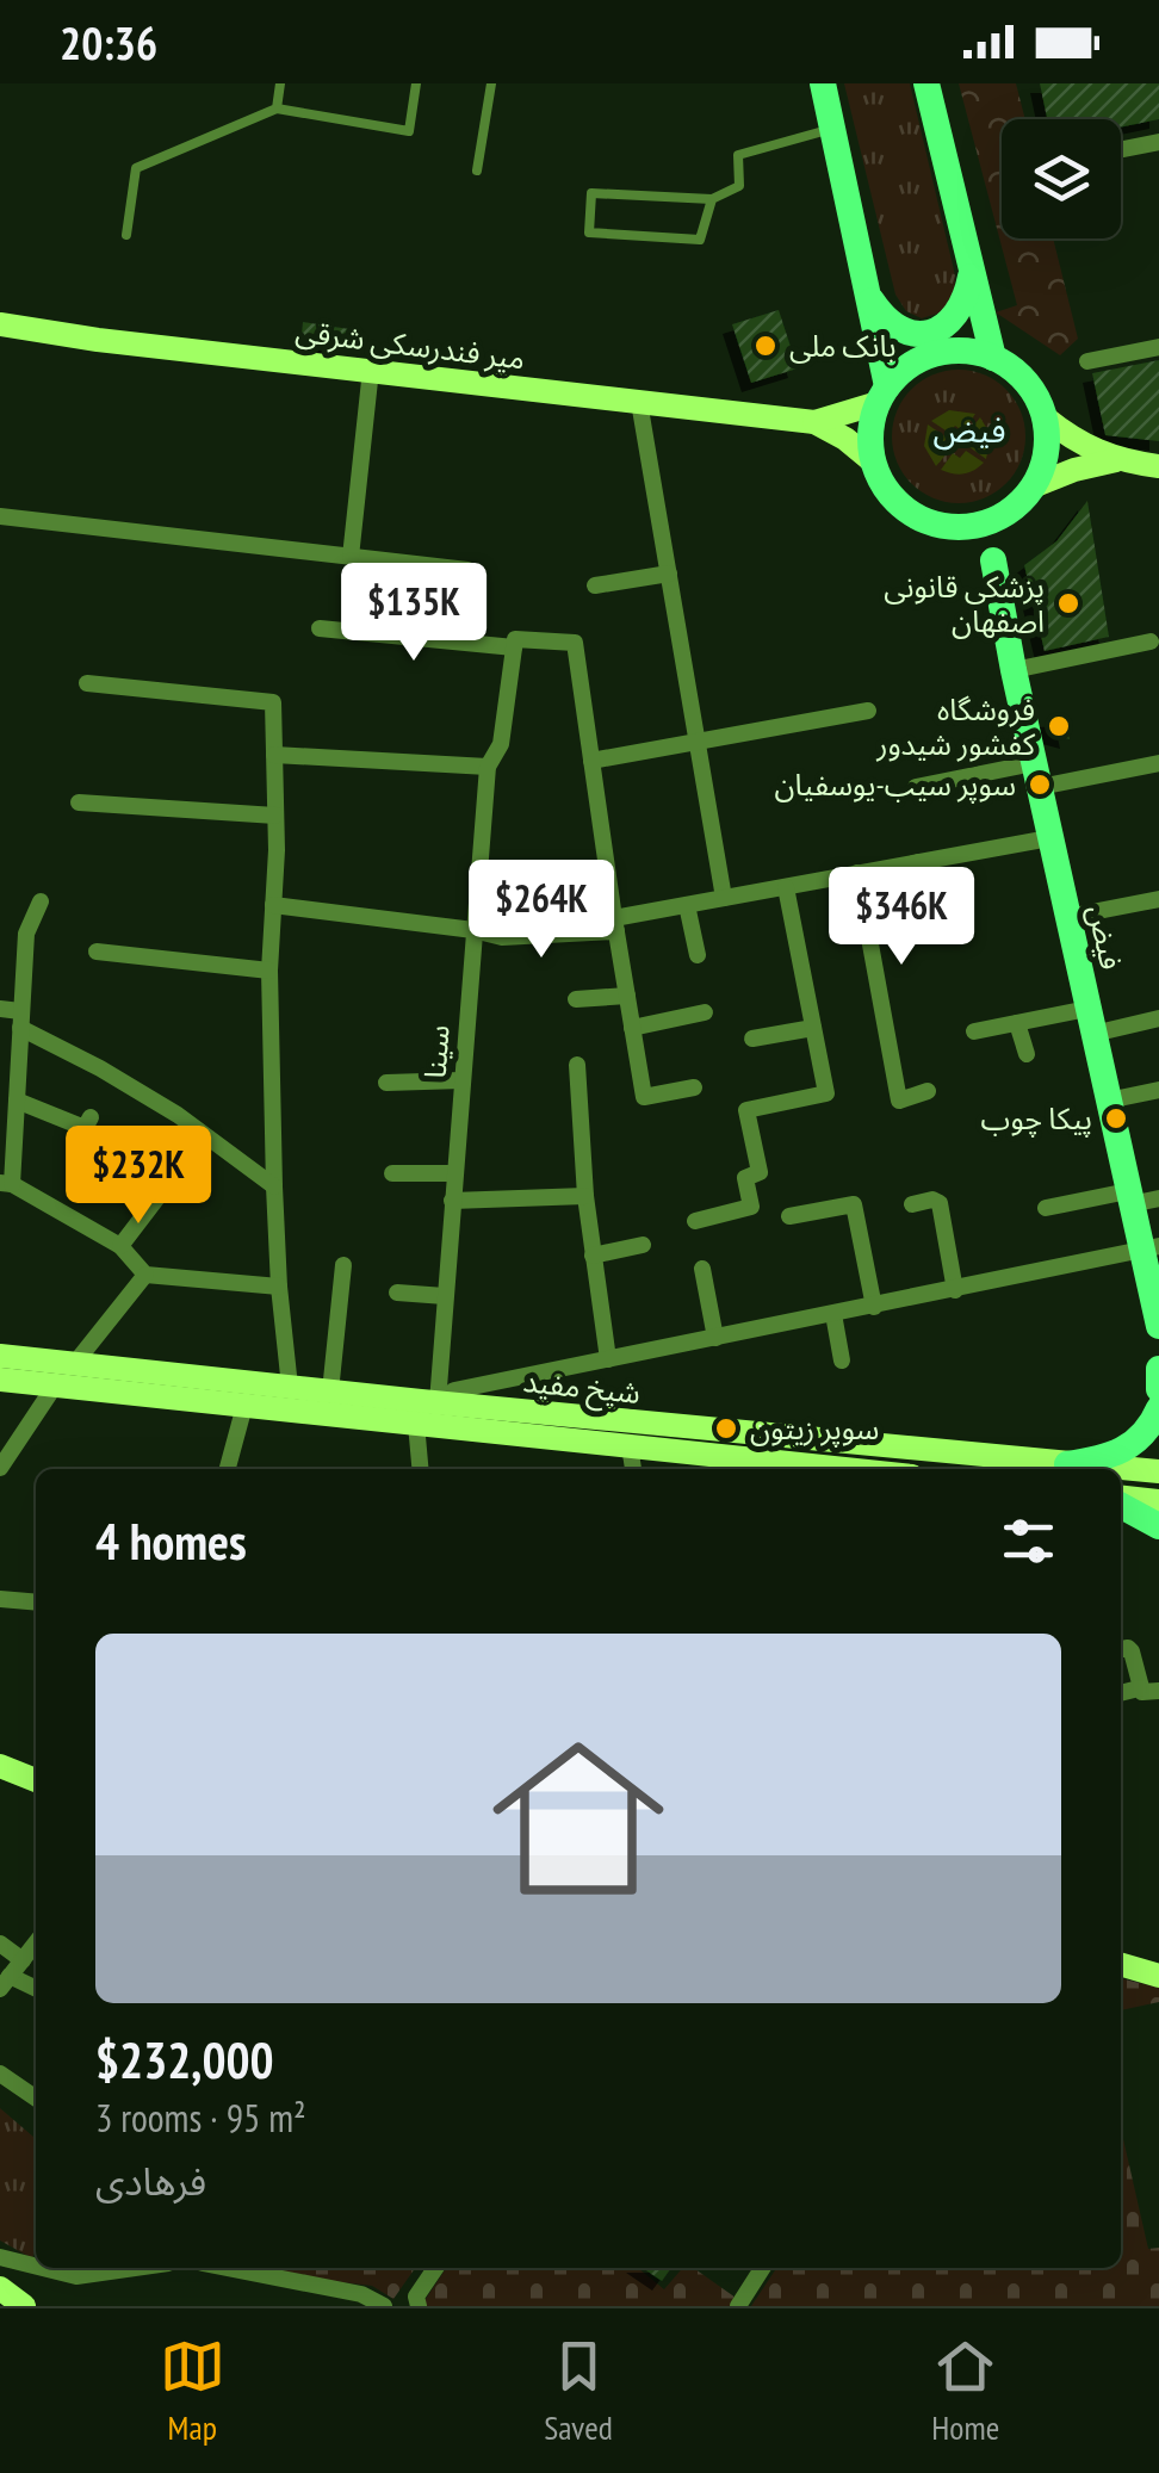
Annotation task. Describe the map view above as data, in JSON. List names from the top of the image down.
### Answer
{
  "streets": {
    "main road": ["میر فندرسکی شرقی", "فیض", "شیخ مفید"],
    "street": ["سینا"]
  },
  "crossings": [
    ["سینا", "شیخ مفید"]
  ],
  "districts": ["فیض"],
  "places": [
    "بانک ملی",
    "پزشکی قانونی اصفهان",
    "فروشگاه کفشور شیدور",
    "سوپر سیب-یوسفیان",
    "پیکا چوب",
    "سوپر زیتون"
  ],
  "page": {
    "status": "20:36",
    "price": [
      "$135K",
      "$264K",
      "$346K",
      "$232K"
    ],
    "heading": "4 homes",
    "list": [
      {
        "name": "$232,000",
        "note": "3 rooms · 95 m² · فرهادی"
      }
    ],
    "tabs": ["Map", "Saved", "Home"]
  }
}
